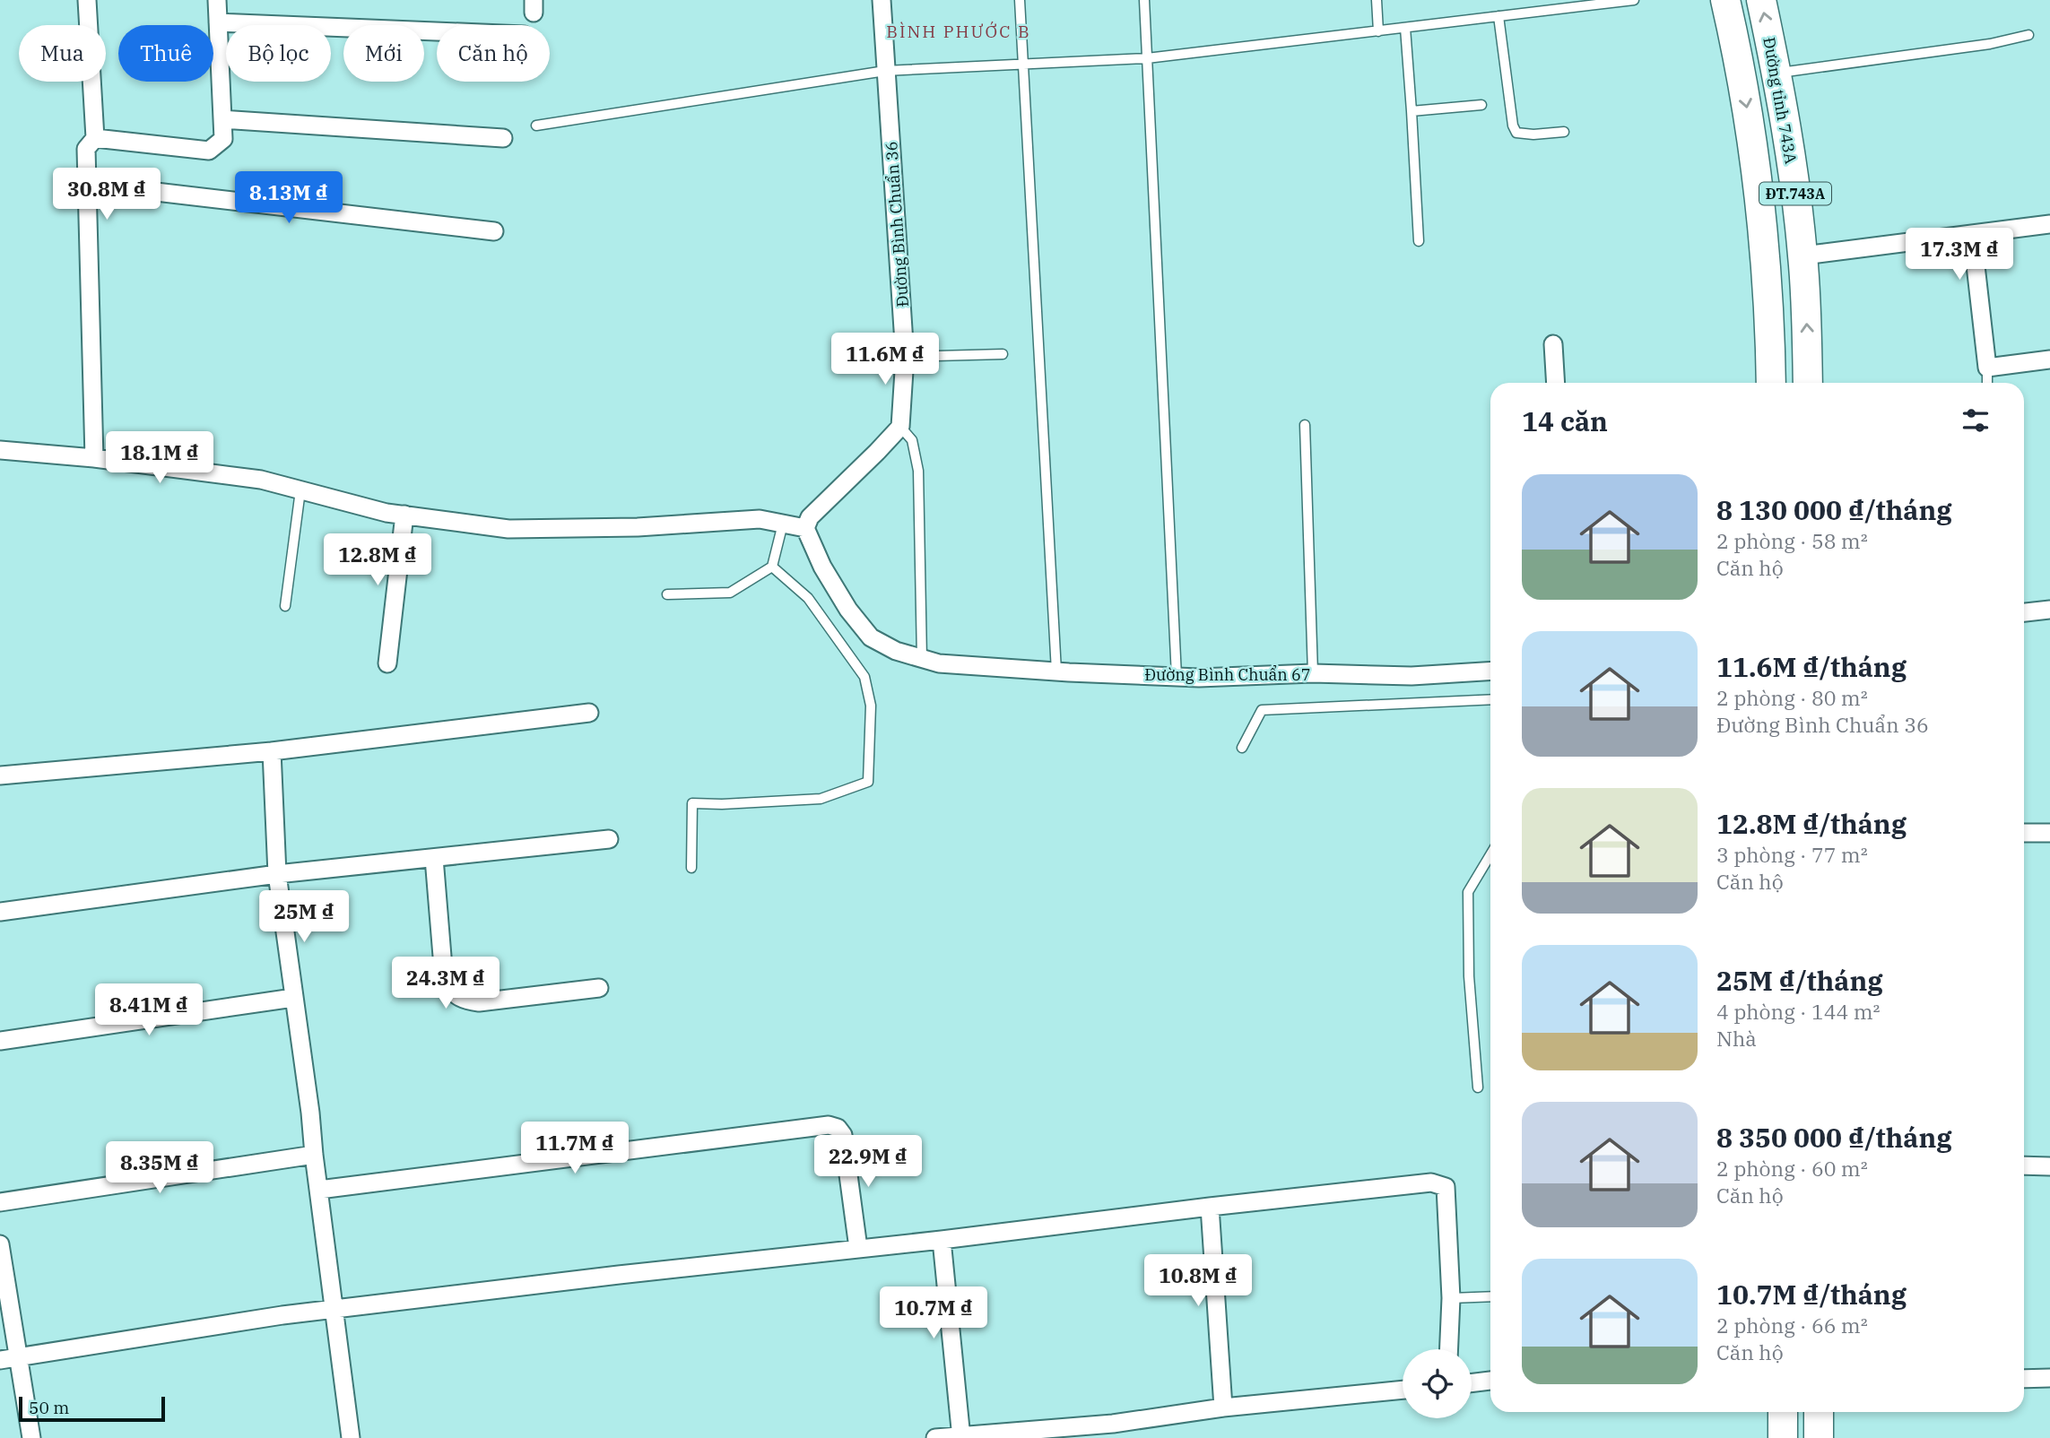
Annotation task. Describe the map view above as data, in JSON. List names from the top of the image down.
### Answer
{
  "streets": {
    "main road": ["Đường tỉnh 743A", "ĐT.743A"],
    "street": ["Đường Bình Chuẩn 36", "Đường Bình Chuẩn 67"]
  },
  "districts": ["BÌNH PHƯỚC B"],
  "scale_bar": "50 m",
  "page": {
    "chip": [
      "Mua",
      "Thuê",
      "Bộ lọc",
      "Mới",
      "Căn hộ"
    ],
    "price": [
      "30.8M ₫",
      "8.13M ₫",
      "17.3M ₫",
      "11.6M ₫",
      "18.1M ₫",
      "12.8M ₫",
      "25M ₫",
      "24.3M ₫",
      "8.41M ₫",
      "11.7M ₫",
      "22.9M ₫",
      "8.35M ₫",
      "10.8M ₫",
      "10.7M ₫"
    ],
    "heading": "14 căn",
    "list": [
      {
        "name": "8 130 000 ₫/tháng",
        "note": "2 phòng · 58 m² · Căn hộ"
      },
      {
        "name": "11.6M ₫/tháng",
        "note": "2 phòng · 80 m² · Đường Bình Chuẩn 36"
      },
      {
        "name": "12.8M ₫/tháng",
        "note": "3 phòng · 77 m² · Căn hộ"
      },
      {
        "name": "25M ₫/tháng",
        "note": "4 phòng · 144 m² · Nhà"
      },
      {
        "name": "8 350 000 ₫/tháng",
        "note": "2 phòng · 60 m² · Căn hộ"
      },
      {
        "name": "10.7M ₫/tháng",
        "note": "2 phòng · 66 m² · Căn hộ"
      }
    ],
    "scale": "50 m"
  }
}
